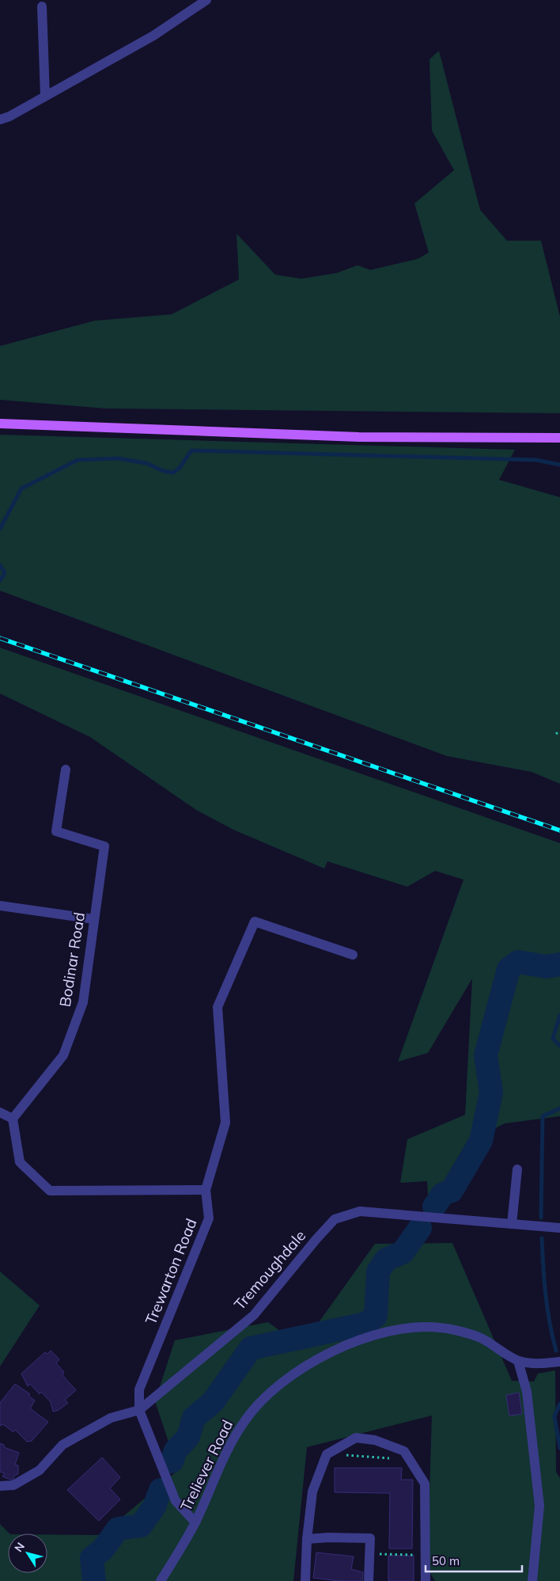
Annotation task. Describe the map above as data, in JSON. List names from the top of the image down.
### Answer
{
  "streets": {
    "street": [
      "Bodinar Road",
      "Tremoughdale",
      "Trewarton Road",
      "Treliever Road"
    ]
  },
  "crossings": [
    ["Tremoughdale", "Trewarton Road"]
  ],
  "scale_bar": "50 m",
  "north": "top left"
}
